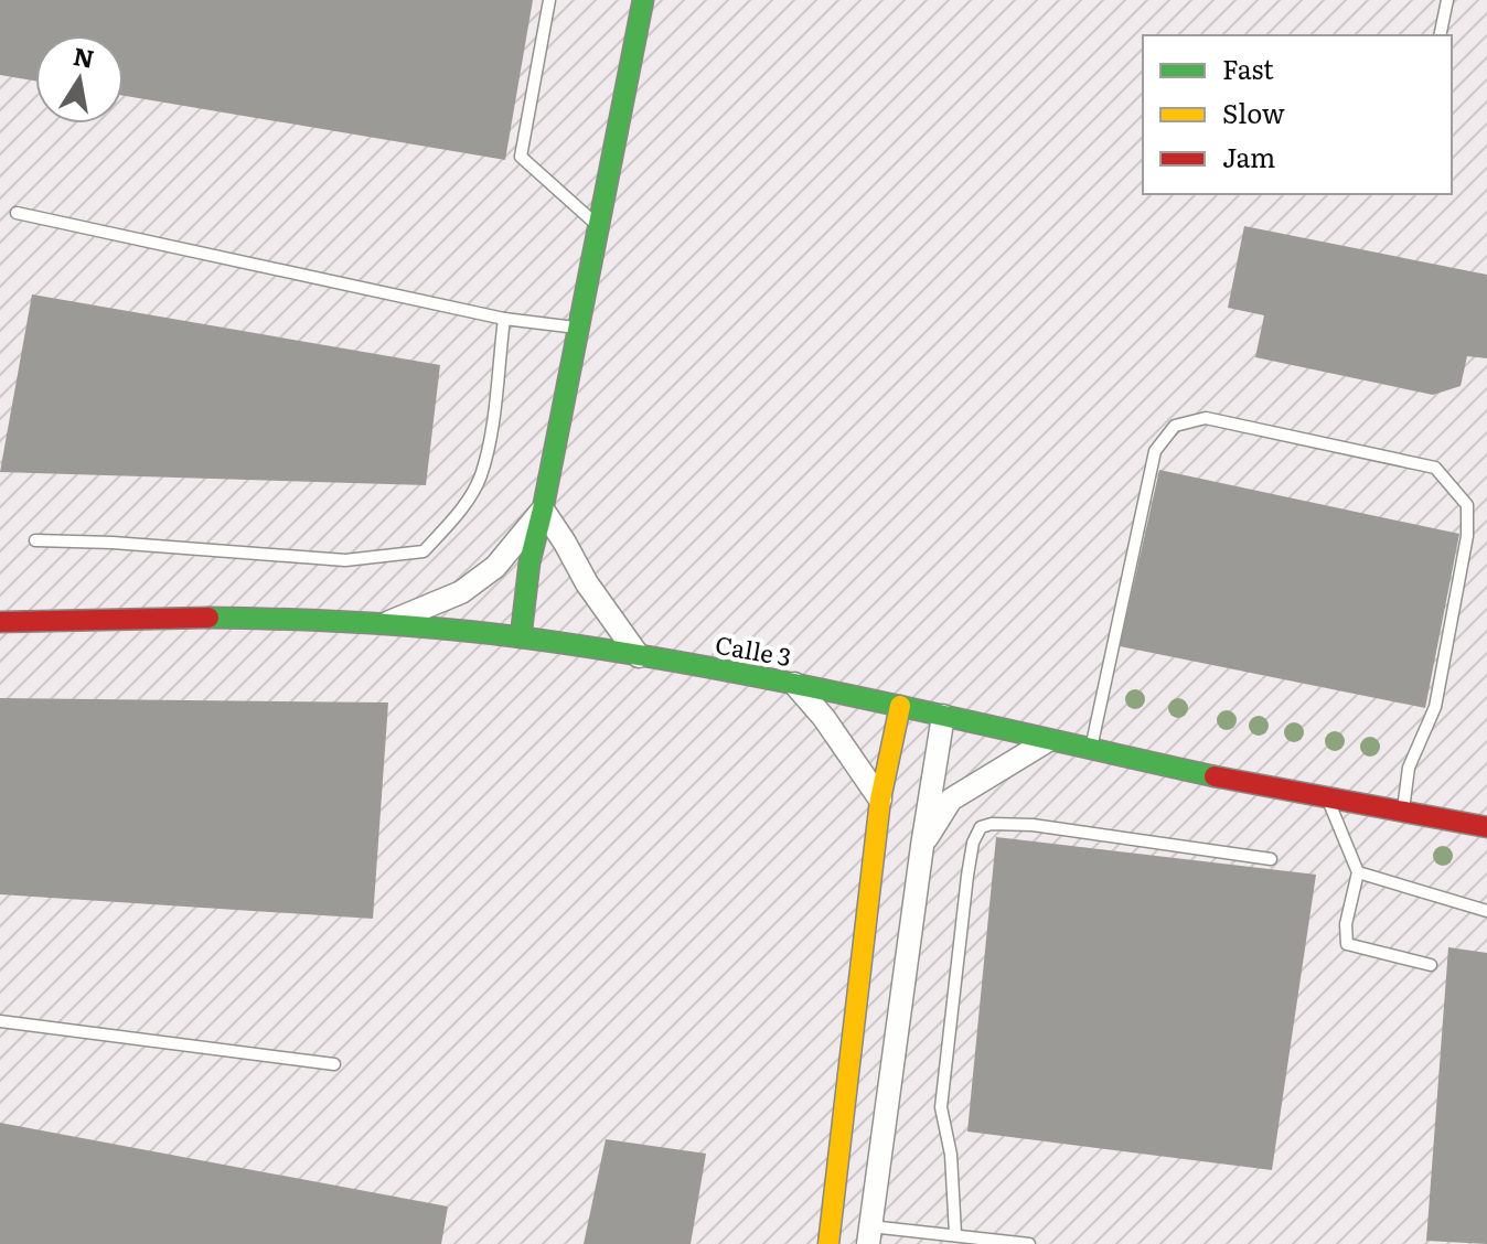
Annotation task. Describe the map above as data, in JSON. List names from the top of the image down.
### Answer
{
  "streets": {
    "street": ["Calle 3"]
  },
  "legend": ["Fast", "Slow", "Jam"],
  "north": "top"
}
